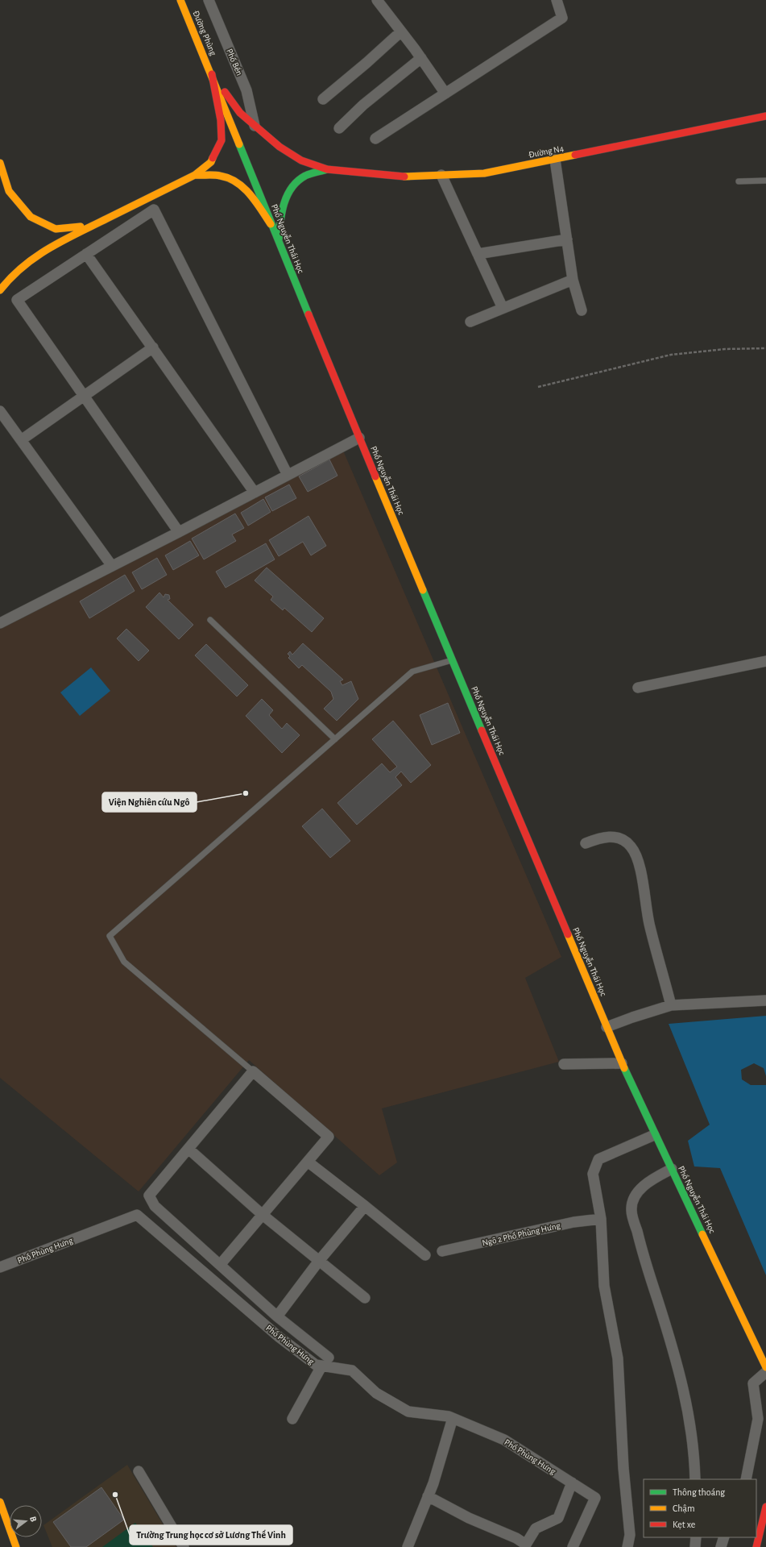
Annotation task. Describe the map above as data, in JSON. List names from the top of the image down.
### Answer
{
  "streets": {
    "main road": ["Đường Phùng", "Đường N4", "Phố Nguyễn Thái Học"],
    "street": ["Phố Bến", "Ngõ 2 Phố Phùng Hưng", "Phố Phùng Hưng"]
  },
  "crossings": [
    ["Đường Phùng", "Phố Nguyễn Thái Học"]
  ],
  "places": ["Viện Nghiên cứu Ngô", "Trường Trung học cơ sở Lương Thế Vinh"],
  "legend": ["Thông thoáng", "Chậm", "Kẹt xe"],
  "north": "right"
}
